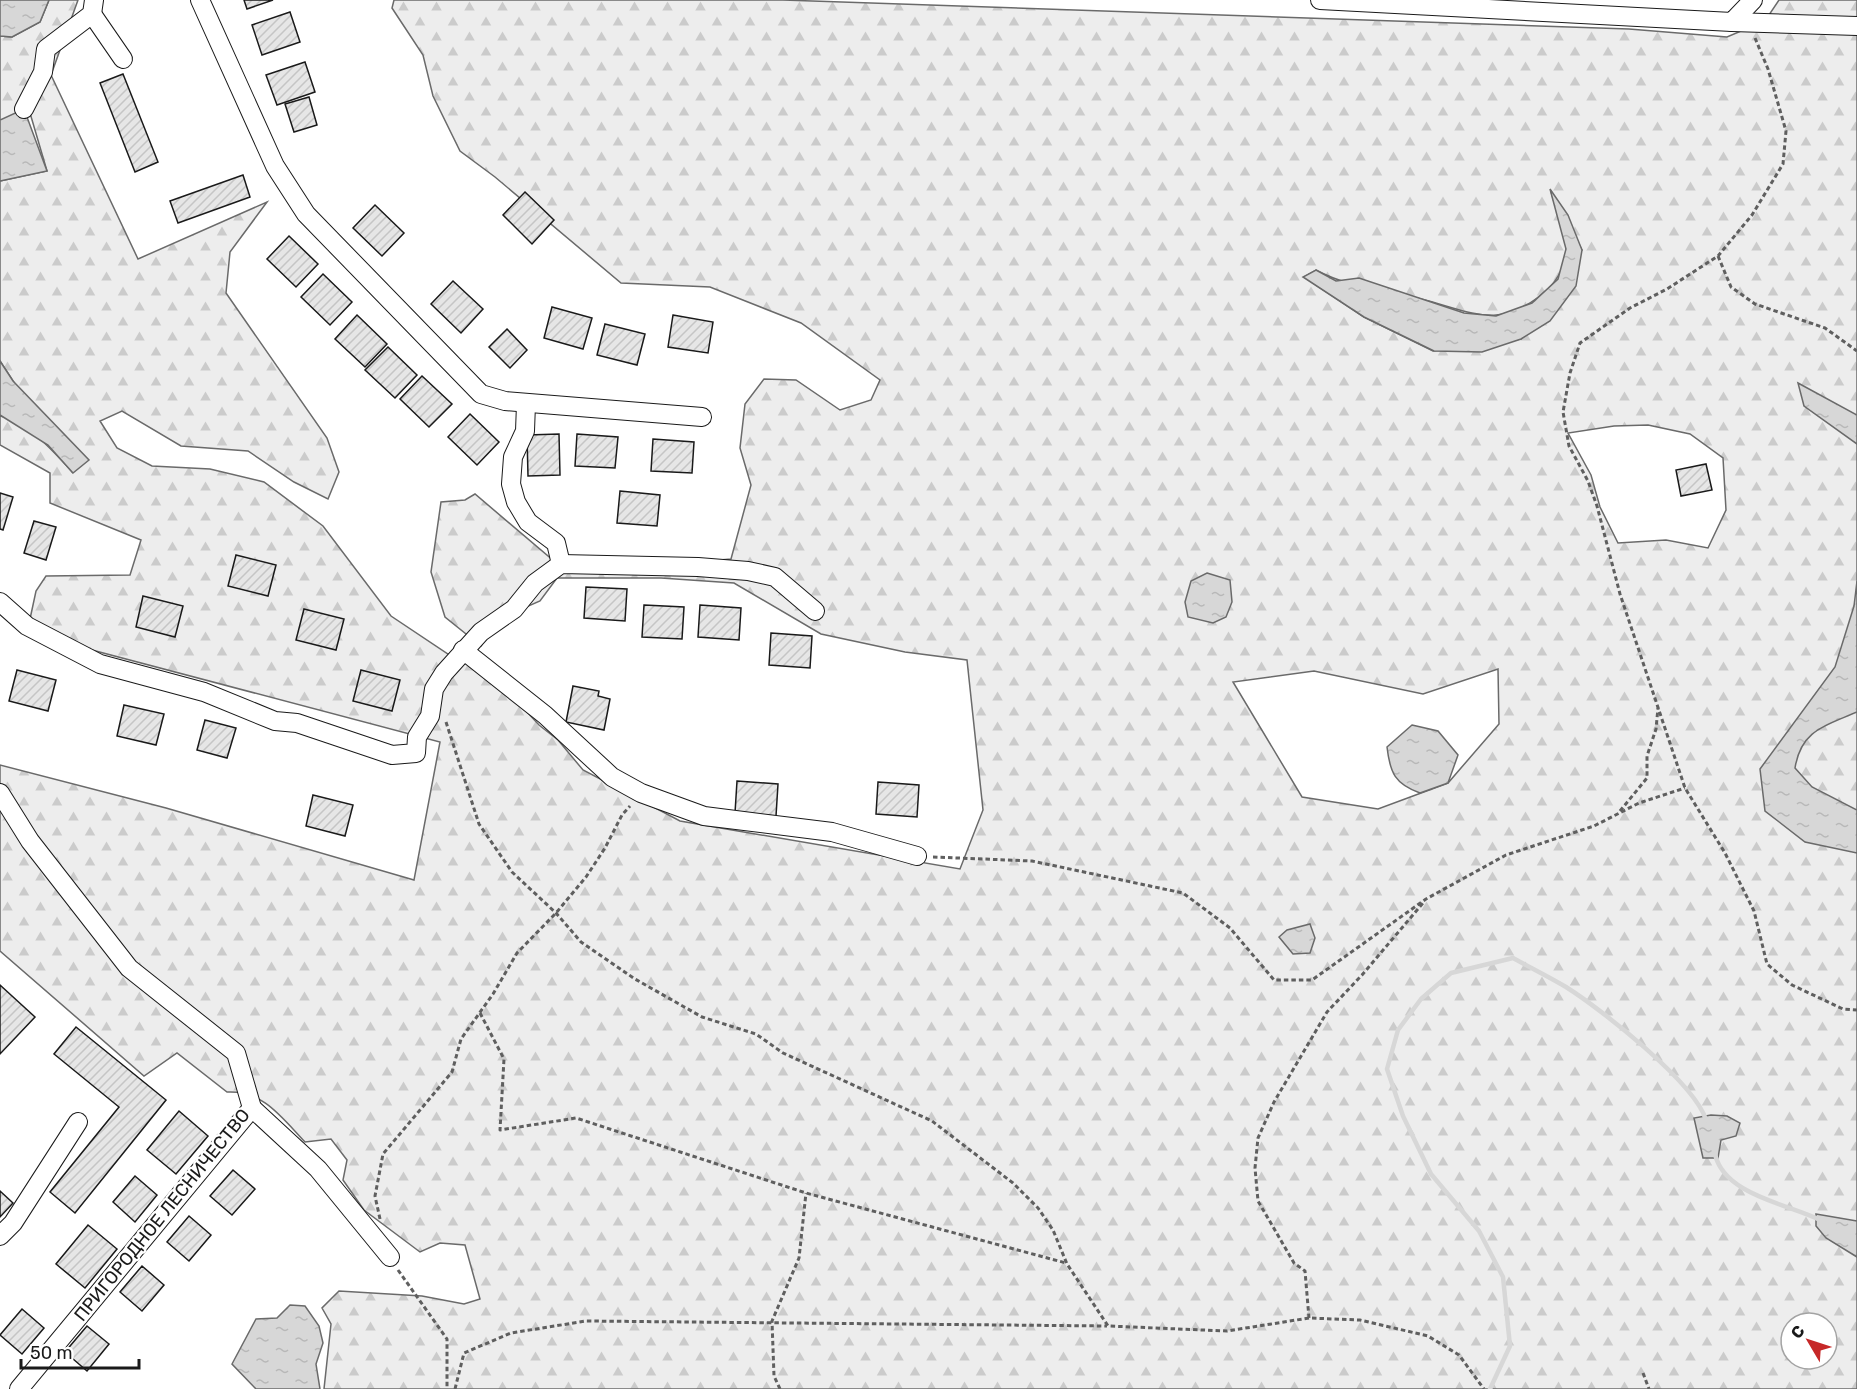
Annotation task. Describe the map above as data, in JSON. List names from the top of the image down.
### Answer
{
  "streets": {
    "street": ["ПРИГОРОДНОЕ ЛЕСНИЧЕСТВО"]
  },
  "scale_bar": "50 m",
  "north": "top left"
}
